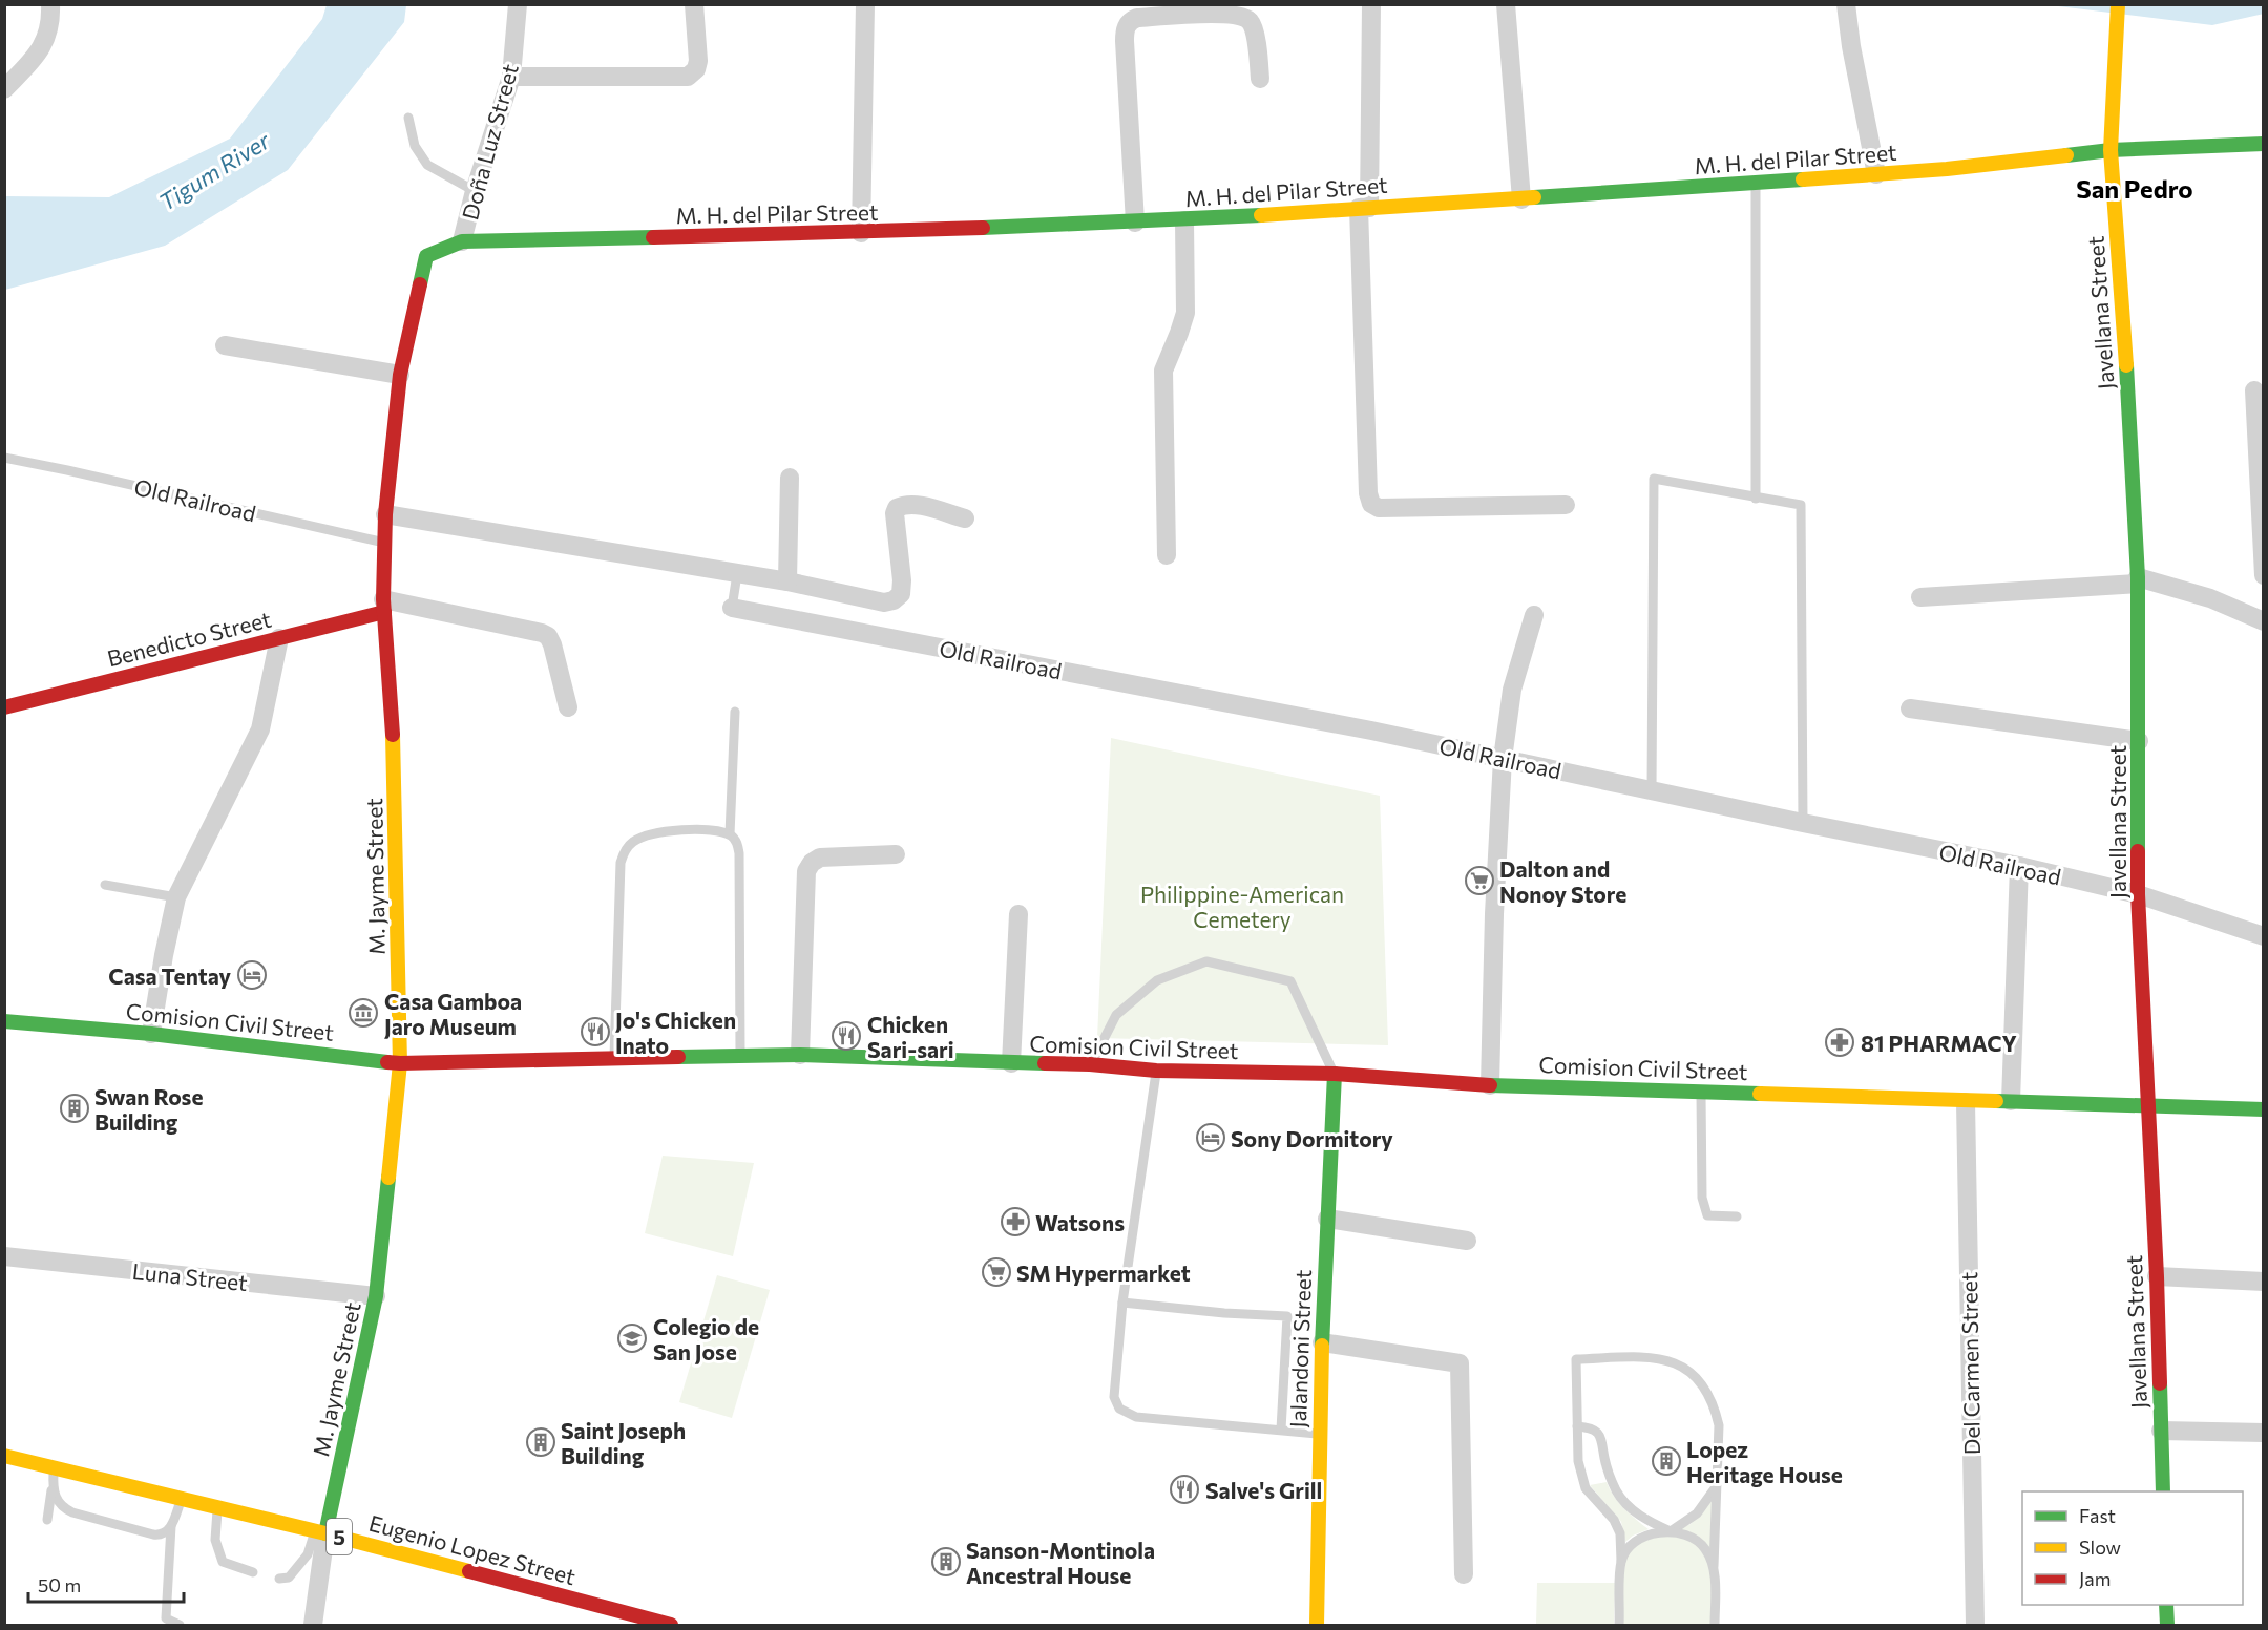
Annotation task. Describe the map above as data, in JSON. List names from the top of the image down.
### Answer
{
  "streets": {
    "street": [
      "Doña Luz Street",
      "M. H. del Pilar Street",
      "Javellana Street",
      "Old Railroad",
      "Benedicto Street",
      "M. Jayme Street",
      "Comision Civil Street",
      "Luna Street",
      "Jalandoni Street",
      "Del Carmen Street",
      "5",
      "Eugenio Lopez Street"
    ]
  },
  "crossings": [
    ["Doña Luz Street", "M. H. del Pilar Street"],
    ["Doña Luz Street", "M. Jayme Street"],
    ["M. H. del Pilar Street", "Javellana Street"],
    ["M. H. del Pilar Street", "M. Jayme Street"],
    ["Javellana Street", "Old Railroad"],
    ["Javellana Street", "Comision Civil Street"],
    ["Old Railroad", "M. Jayme Street"],
    ["Benedicto Street", "M. Jayme Street"],
    ["M. Jayme Street", "Comision Civil Street"],
    ["M. Jayme Street", "Luna Street"],
    ["M. Jayme Street", "Eugenio Lopez Street"],
    ["Comision Civil Street", "Jalandoni Street"],
    ["Comision Civil Street", "Del Carmen Street"]
  ],
  "districts": ["San Pedro"],
  "water": ["Tigum River"],
  "parks": ["Philippine-American Cemetery"],
  "places": {
    "supermarket": ["Dalton and Nonoy Store", "SM Hypermarket"],
    "hotel": ["Casa Tentay", "Sony Dormitory"],
    "museum": ["Casa Gamboa Jaro Museum"],
    "restaurant": ["Jo's Chicken Inato", "Chicken Sari-sari", "Salve's Grill"],
    "pharmacy": ["81 PHARMACY", "Watsons"],
    "building": [
      "Swan Rose Building",
      "Saint Joseph Building",
      "Lopez Heritage House",
      "Sanson-Montinola Ancestral House"
    ],
    "school or university": ["Colegio de San Jose"]
  },
  "legend": ["Fast", "Slow", "Jam"],
  "scale_bar": "50 m"
}
